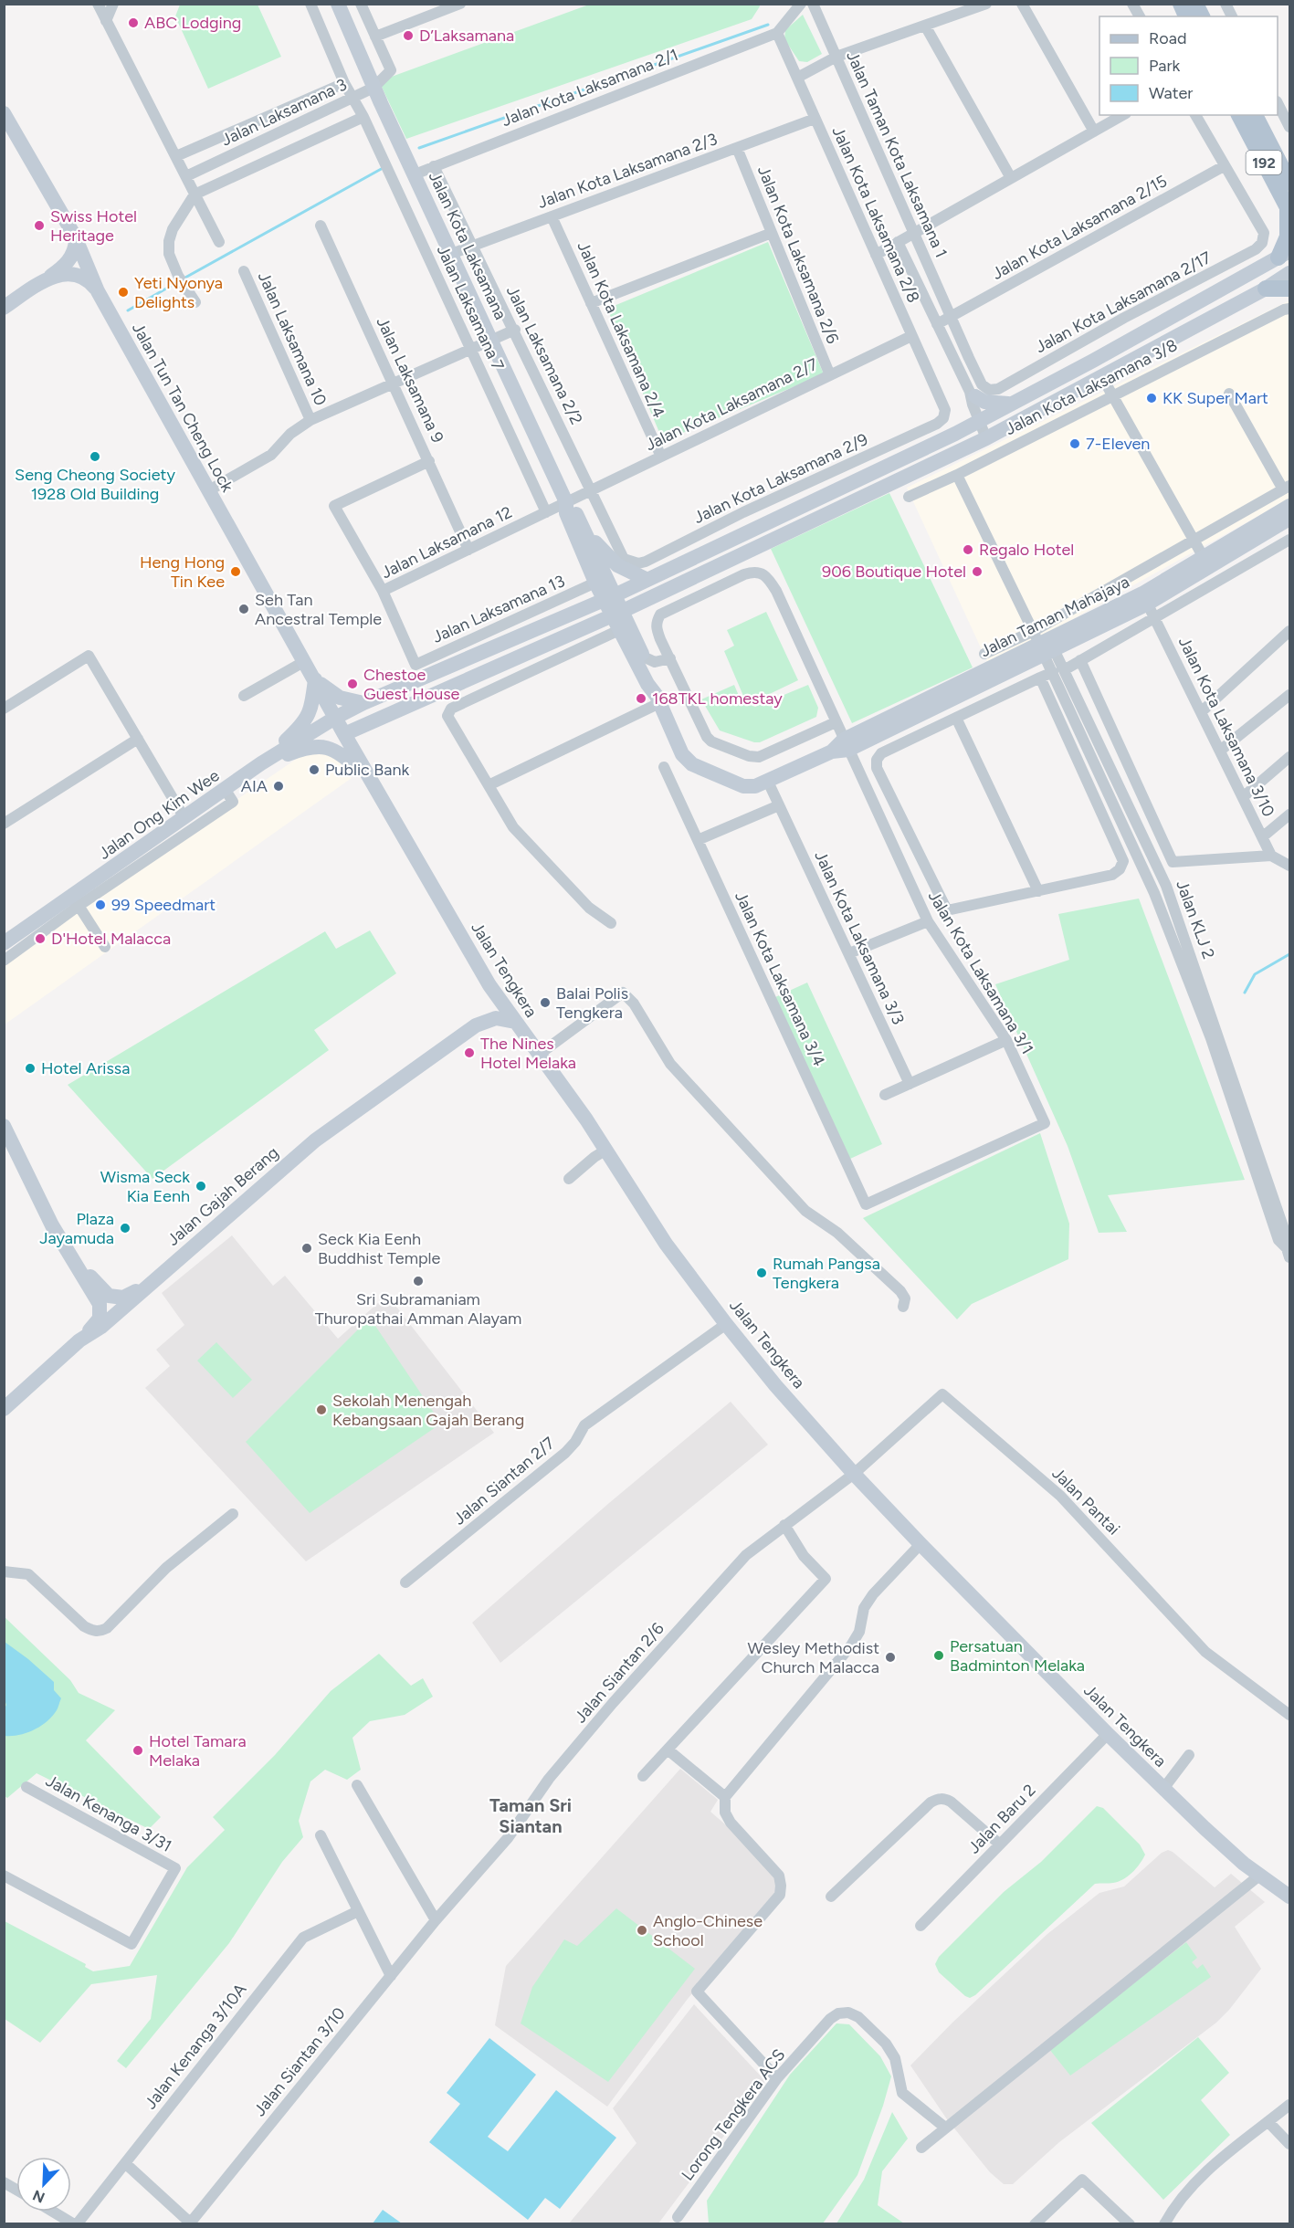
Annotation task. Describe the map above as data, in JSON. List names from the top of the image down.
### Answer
{
  "streets": {
    "main road": [
      "192",
      "Jalan Kota Laksamana",
      "Jalan Tun Tan Cheng Lock",
      "Jalan Taman Mahajaya",
      "Jalan Ong Kim Wee",
      "Jalan Tengkera",
      "Jalan Gajah Berang"
    ],
    "street": [
      "Jalan Kota Laksamana 2/1",
      "Jalan Laksamana 3",
      "Jalan Taman Kota Laksamana 1",
      "Jalan Kota Laksamana 2/3",
      "Jalan Kota Laksamana 2/8",
      "Jalan Kota Laksamana 2/15",
      "Jalan Kota Laksamana 2/6",
      "Jalan Kota Laksamana 2/17",
      "Jalan Laksamana 7",
      "Jalan Kota Laksamana 2/4",
      "Jalan Laksamana 10",
      "Jalan Laksamana 2/2",
      "Jalan Laksamana 9",
      "Jalan Kota Laksamana 3/8",
      "Jalan Kota Laksamana 2/7",
      "Jalan Kota Laksamana 2/9",
      "Jalan Laksamana 12",
      "Jalan Laksamana 13",
      "Jalan Kota Laksamana 3/10",
      "Jalan KLJ 2",
      "Jalan Kota Laksamana 3/3",
      "Jalan Kota Laksamana 3/1",
      "Jalan Kota Laksamana 3/4",
      "Jalan Siantan 2/7",
      "Jalan Pantai",
      "Jalan Siantan 2/6",
      "Jalan Kenanga 3/31",
      "Jalan Baru 2",
      "Jalan Kenanga 3/10A",
      "Jalan Siantan 3/10",
      "Lorong Tengkera ACS"
    ]
  },
  "crossings": [
    ["Jalan Kota Laksamana 2/1", "Jalan Kota Laksamana 2/8"],
    ["Jalan Kota Laksamana 2/1", "Jalan Kota Laksamana"],
    ["Jalan Kota Laksamana 2/1", "Jalan Laksamana 2/2"],
    ["Jalan Laksamana 3", "Jalan Kota Laksamana"],
    ["Jalan Laksamana 3", "Jalan Laksamana 7"],
    ["Jalan Taman Kota Laksamana 1", "Jalan Kota Laksamana 2/15"],
    ["Jalan Taman Kota Laksamana 1", "Jalan Kota Laksamana 2/17"],
    ["Jalan Kota Laksamana 2/3", "Jalan Kota Laksamana 2/8"],
    ["Jalan Kota Laksamana 2/3", "Jalan Kota Laksamana"],
    ["Jalan Kota Laksamana 2/3", "Jalan Kota Laksamana 2/6"],
    ["Jalan Kota Laksamana 2/3", "Jalan Kota Laksamana 2/4"],
    ["Jalan Kota Laksamana 2/3", "Jalan Laksamana 2/2"],
    ["Jalan Kota Laksamana 2/8", "Jalan Kota Laksamana 2/7"],
    ["Jalan Kota Laksamana 2/8", "Jalan Kota Laksamana 2/9"],
    ["Jalan Kota Laksamana 2/15", "Jalan Kota Laksamana 2/17"],
    ["Jalan Kota Laksamana", "Jalan Kota Laksamana 2/7"],
    ["Jalan Kota Laksamana", "Jalan Laksamana 12"],
    ["Jalan Kota Laksamana", "Jalan Laksamana 13"],
    ["Jalan Kota Laksamana", "Jalan Taman Mahajaya"],
    ["Jalan Kota Laksamana", "Jalan Ong Kim Wee"],
    ["Jalan Kota Laksamana 2/6", "Jalan Kota Laksamana 2/7"],
    ["Jalan Laksamana 7", "Jalan Laksamana 12"],
    ["Jalan Kota Laksamana 2/4", "Jalan Kota Laksamana 2/7"],
    ["Jalan Laksamana 2/2", "Jalan Kota Laksamana 2/7"],
    ["Jalan Laksamana 2/2", "Jalan Kota Laksamana 2/9"],
    ["Jalan Laksamana 9", "Jalan Laksamana 12"],
    ["Jalan Kota Laksamana 3/8", "Jalan KLJ 2"],
    ["Jalan Kota Laksamana 2/7", "Jalan Laksamana 12"],
    ["Jalan Tun Tan Cheng Lock", "Jalan Ong Kim Wee"],
    ["Jalan Tun Tan Cheng Lock", "Jalan Tengkera"],
    ["Jalan Laksamana 12", "Jalan Laksamana 13"],
    ["Jalan Taman Mahajaya", "Jalan Kota Laksamana 3/10"],
    ["Jalan Taman Mahajaya", "Jalan KLJ 2"],
    ["Jalan Taman Mahajaya", "Jalan Kota Laksamana 3/3"],
    ["Jalan Taman Mahajaya", "Jalan Kota Laksamana 3/1"],
    ["Jalan Ong Kim Wee", "Jalan Tengkera"],
    ["Jalan Tengkera", "Jalan Gajah Berang"],
    ["Jalan Tengkera", "Jalan Siantan 2/7"],
    ["Jalan Tengkera", "Jalan Pantai"],
    ["Jalan Tengkera", "Jalan Siantan 2/6"],
    ["Jalan Tengkera", "Jalan Baru 2"],
    ["Jalan Kota Laksamana 3/1", "Jalan Kota Laksamana 3/4"],
    ["Jalan Pantai", "Jalan Siantan 2/6"],
    ["Jalan Siantan 2/6", "Jalan Siantan 3/10"]
  ],
  "districts": ["Taman Sri Siantan"],
  "places": [
    "ABC Lodging",
    "D’Laksamana",
    "Swiss Hotel Heritage",
    "Yeti Nyonya Delights",
    "KK Super Mart",
    "7-Eleven",
    "Seng Cheong Society 1928 Old Building",
    "Regalo Hotel",
    "Heng Hong Tin Kee",
    "906 Boutique Hotel",
    "Seh Tan Ancestral Temple",
    "Chestoe Guest House",
    "168TKL homestay",
    "Public Bank",
    "AIA",
    "99 Speedmart",
    "D'Hotel Malacca",
    "Balai Polis Tengkera",
    "The Nines Hotel Melaka",
    "Hotel Arissa",
    "Wisma Seck Kia Eenh",
    "Plaza Jayamuda",
    "Seck Kia Eenh Buddhist Temple",
    "Rumah Pangsa Tengkera",
    "Sri Subramaniam Thuropathai Amman Alayam",
    "Sekolah Menengah Kebangsaan Gajah Berang",
    "Persatuan Badminton Melaka",
    "Wesley Methodist Church Malacca",
    "Hotel Tamara Melaka",
    "Anglo-Chinese School"
  ],
  "legend": ["Road", "Park", "Water"],
  "north": "bottom left"
}
